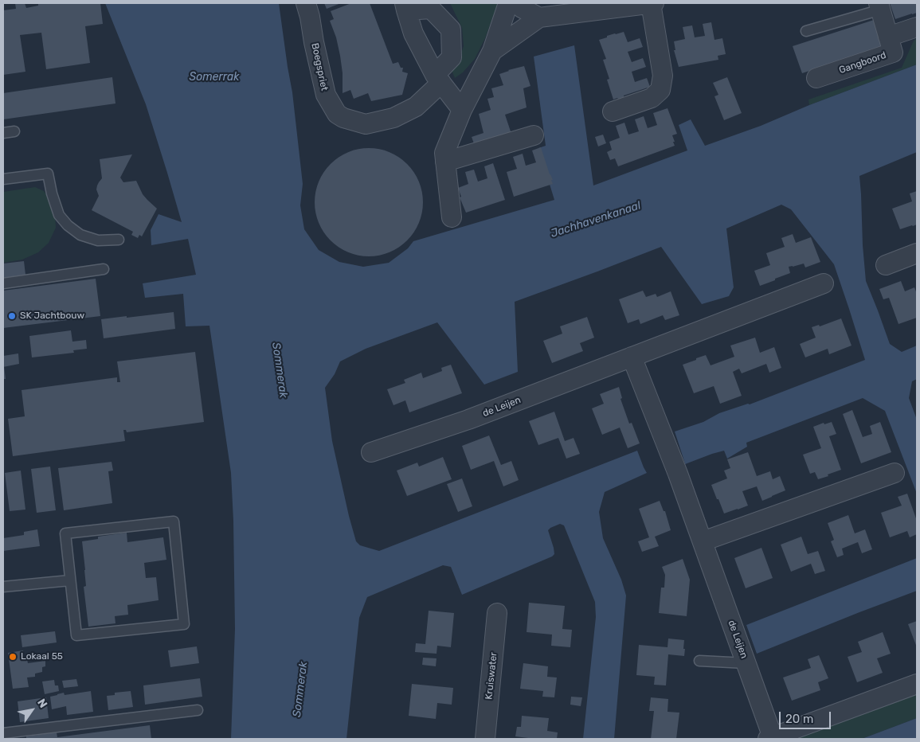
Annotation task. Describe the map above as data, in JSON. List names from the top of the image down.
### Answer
{
  "streets": {
    "street": [
      "Gangboord",
      "Boegspriet",
      "de Leijen",
      "Kruiswater"
    ]
  },
  "water": ["Somerrak", "Jachhavenkanaal", "Sommerak"],
  "places": ["SK Jachtbouw", "Lokaal 55"],
  "scale_bar": "20 m",
  "north": "top right"
}
